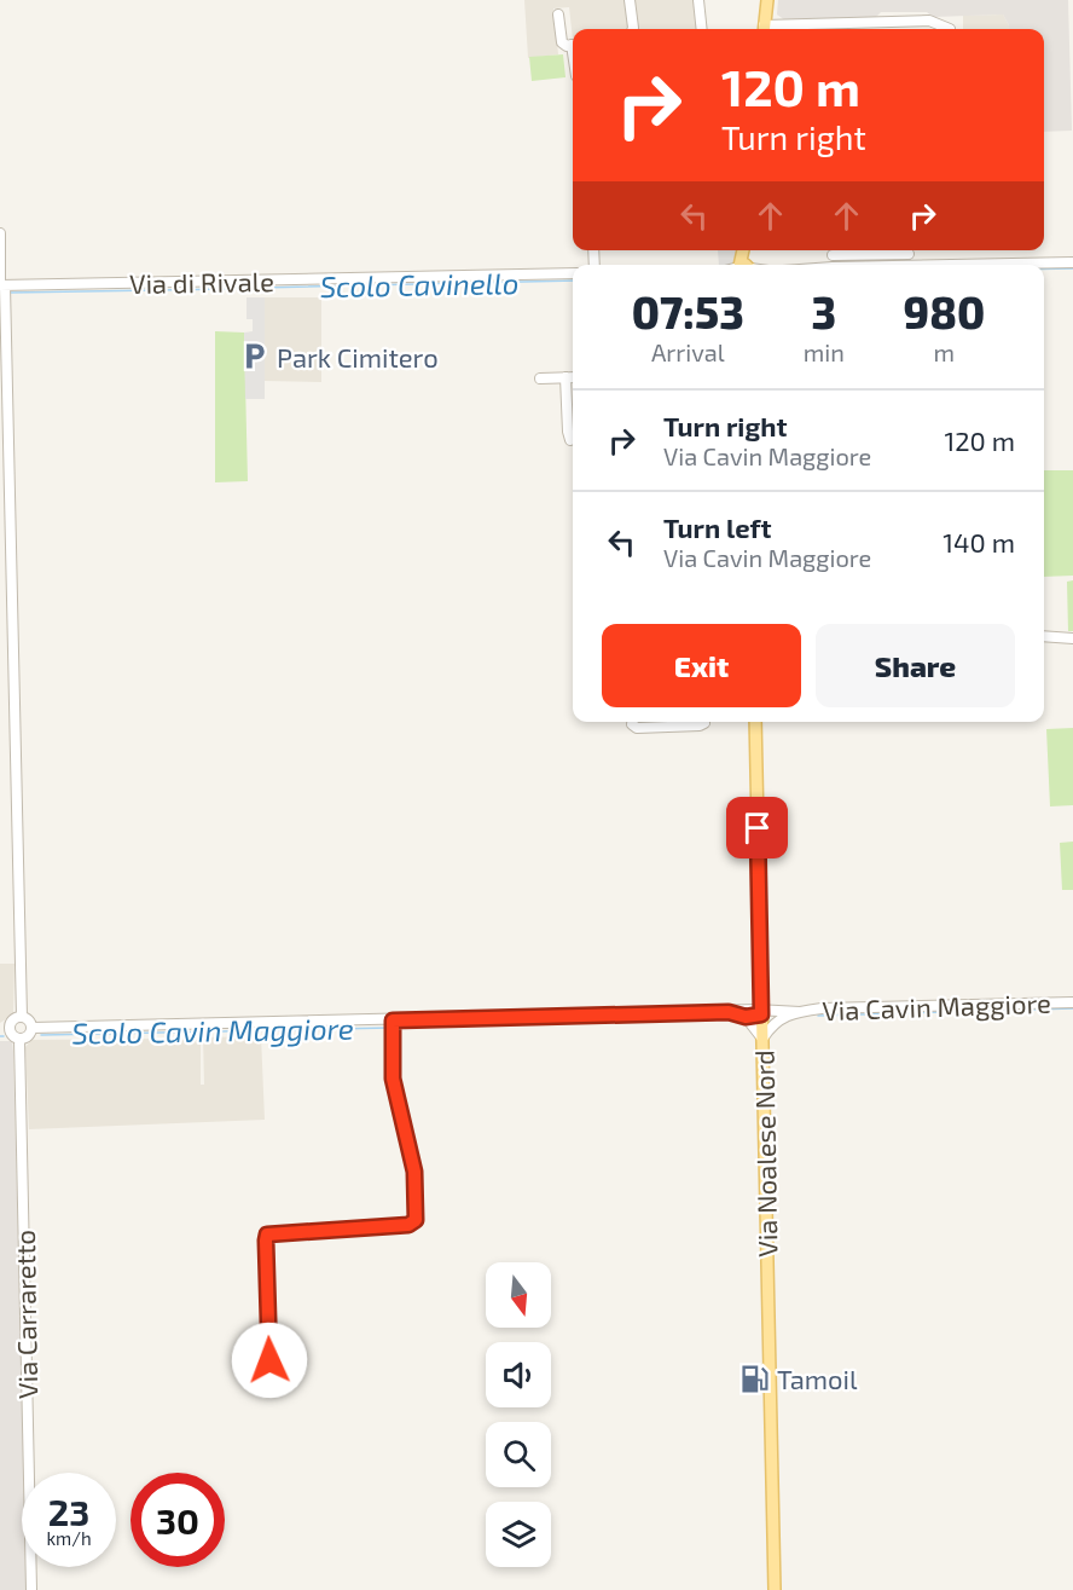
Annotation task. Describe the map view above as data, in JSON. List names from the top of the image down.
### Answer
{
  "streets": {
    "main road": ["Via Noalese Nord"],
    "street": ["Via di Rivale", "Via Cavin Maggiore", "Via Carraretto"]
  },
  "crossings": [
    ["Via Cavin Maggiore", "Via Noalese Nord"],
    ["Via Cavin Maggiore", "Via Carraretto"]
  ],
  "water": ["Scolo Cavinello", "Scolo Cavin Maggiore"],
  "places": {
    "parking": ["Park Cimitero"],
    "fuel station": ["Tamoil"]
  },
  "north": "bottom",
  "page": {
    "turn": ["120 m", "Turn right"],
    "eta": [
      "07:53",
      "Arrival",
      "3",
      "min",
      "980",
      "m"
    ],
    "list": [
      {
        "name": "Turn right",
        "note": "Via Cavin Maggiore",
        "value": "120 m"
      },
      {
        "name": "Turn left",
        "note": "Via Cavin Maggiore",
        "value": "140 m"
      }
    ],
    "buttons": ["Exit", "Share"],
    "speed": "23 km/h",
    "limit": "30"
  }
}
